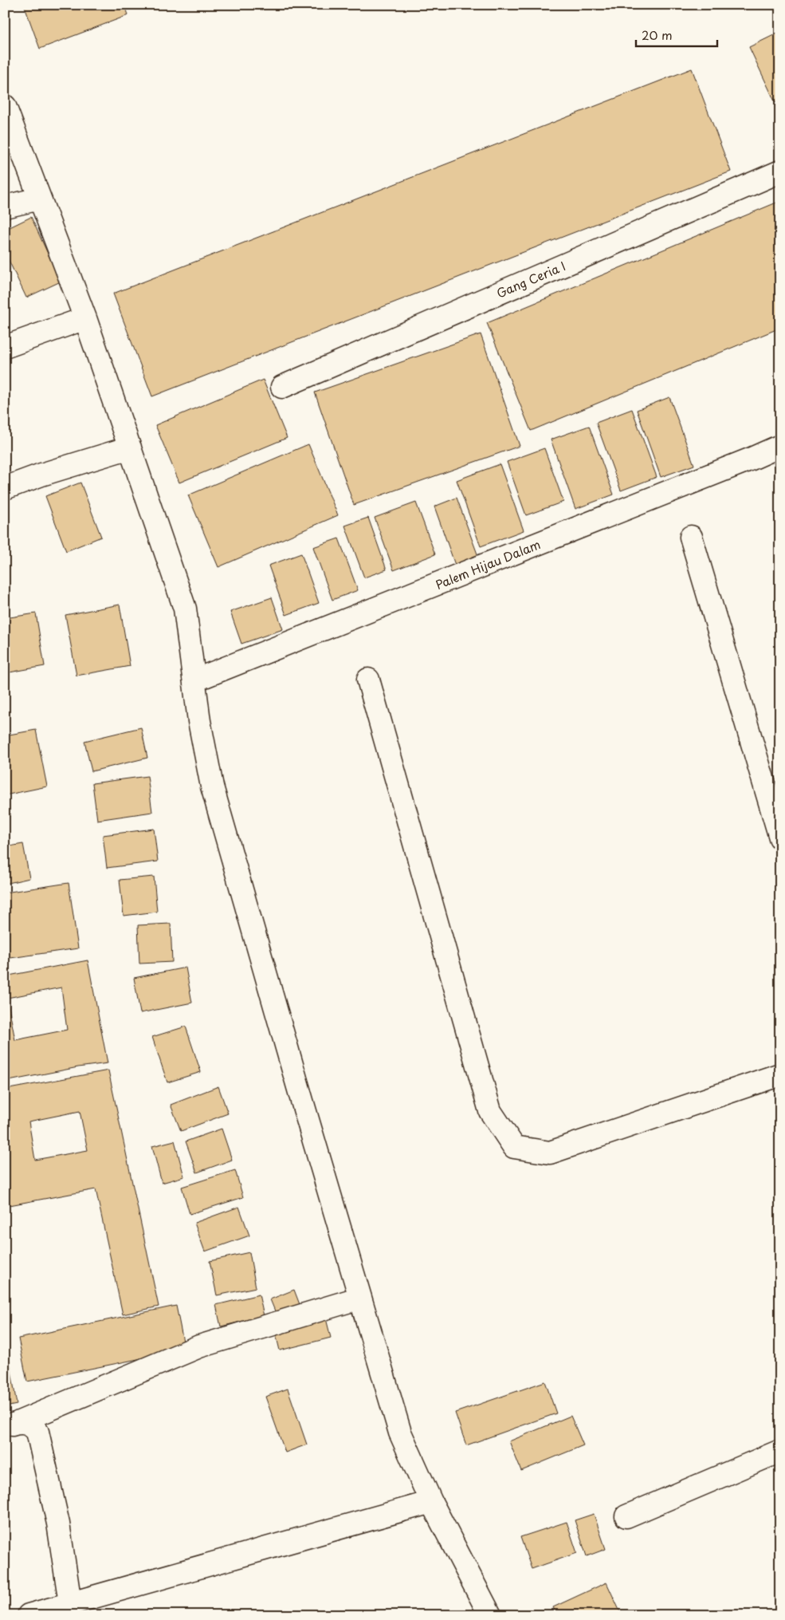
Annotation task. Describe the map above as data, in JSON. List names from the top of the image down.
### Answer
{
  "streets": {
    "street": ["Gang Ceria I", "Palem Hijau Dalam"]
  },
  "scale_bar": "20 m"
}
